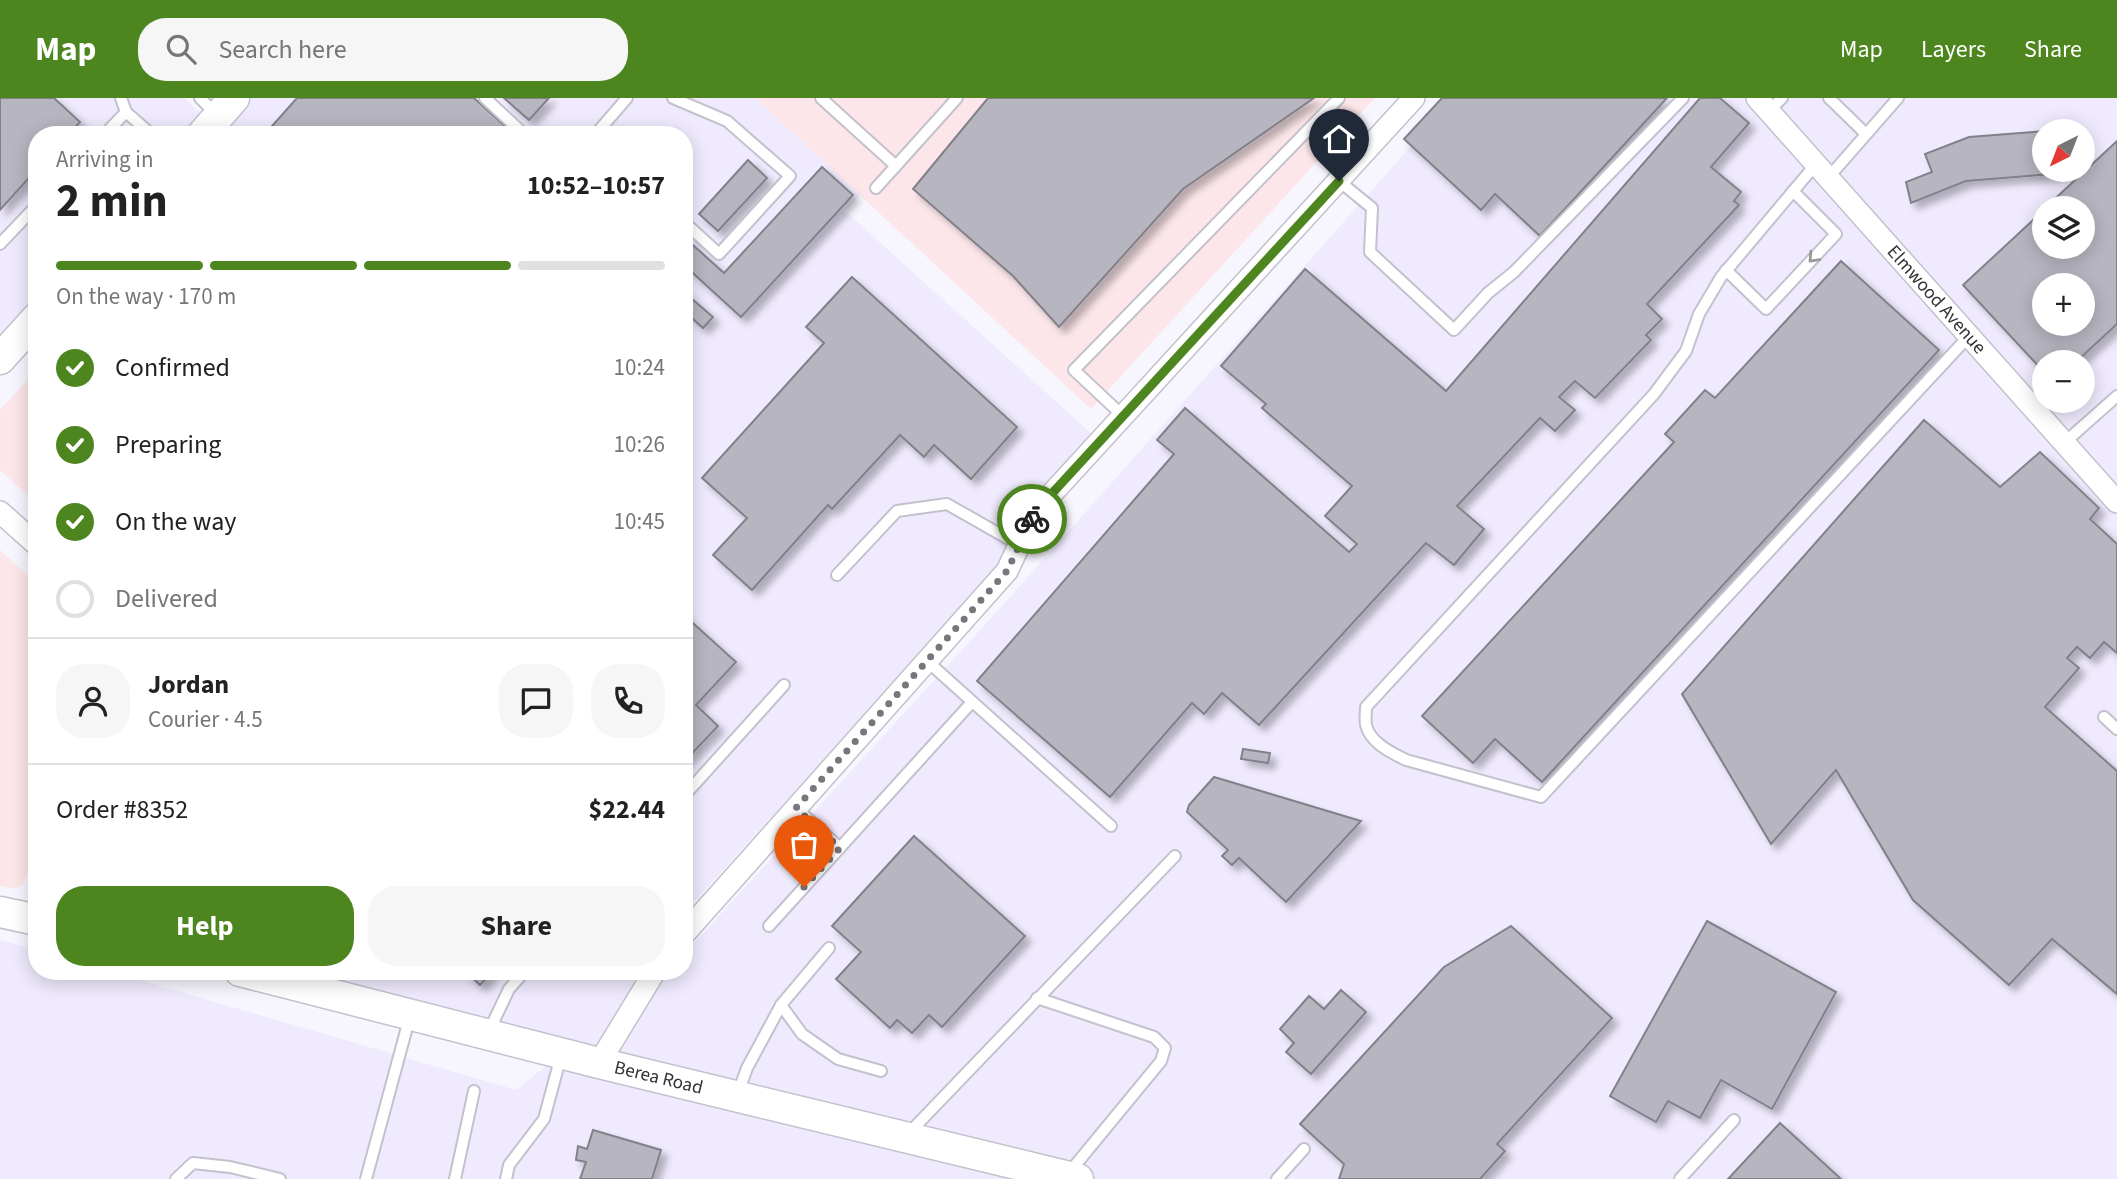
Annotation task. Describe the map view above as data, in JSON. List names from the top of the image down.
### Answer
{
  "streets": {
    "main road": ["Berea Road"],
    "street": ["Elmwood Avenue"]
  },
  "north": "bottom left",
  "page": {
    "header": "Map",
    "search": "Search here",
    "nav": ["Map", "Layers", "Share"],
    "map_buttons": ["+", "−"],
    "heading": ["2 min", "Arriving in", "10:52–10:57"],
    "panel": [
      "Jordan",
      "Courier · 4.5",
      "Order #8352",
      "$22.44"
    ],
    "bar": "On the way · 170 m",
    "list": [
      ["Confirmed", "10:24"],
      ["Preparing", "10:26"],
      ["On the way", "10:45"],
      "Delivered"
    ],
    "buttons": ["Help", "Share"]
  }
}
